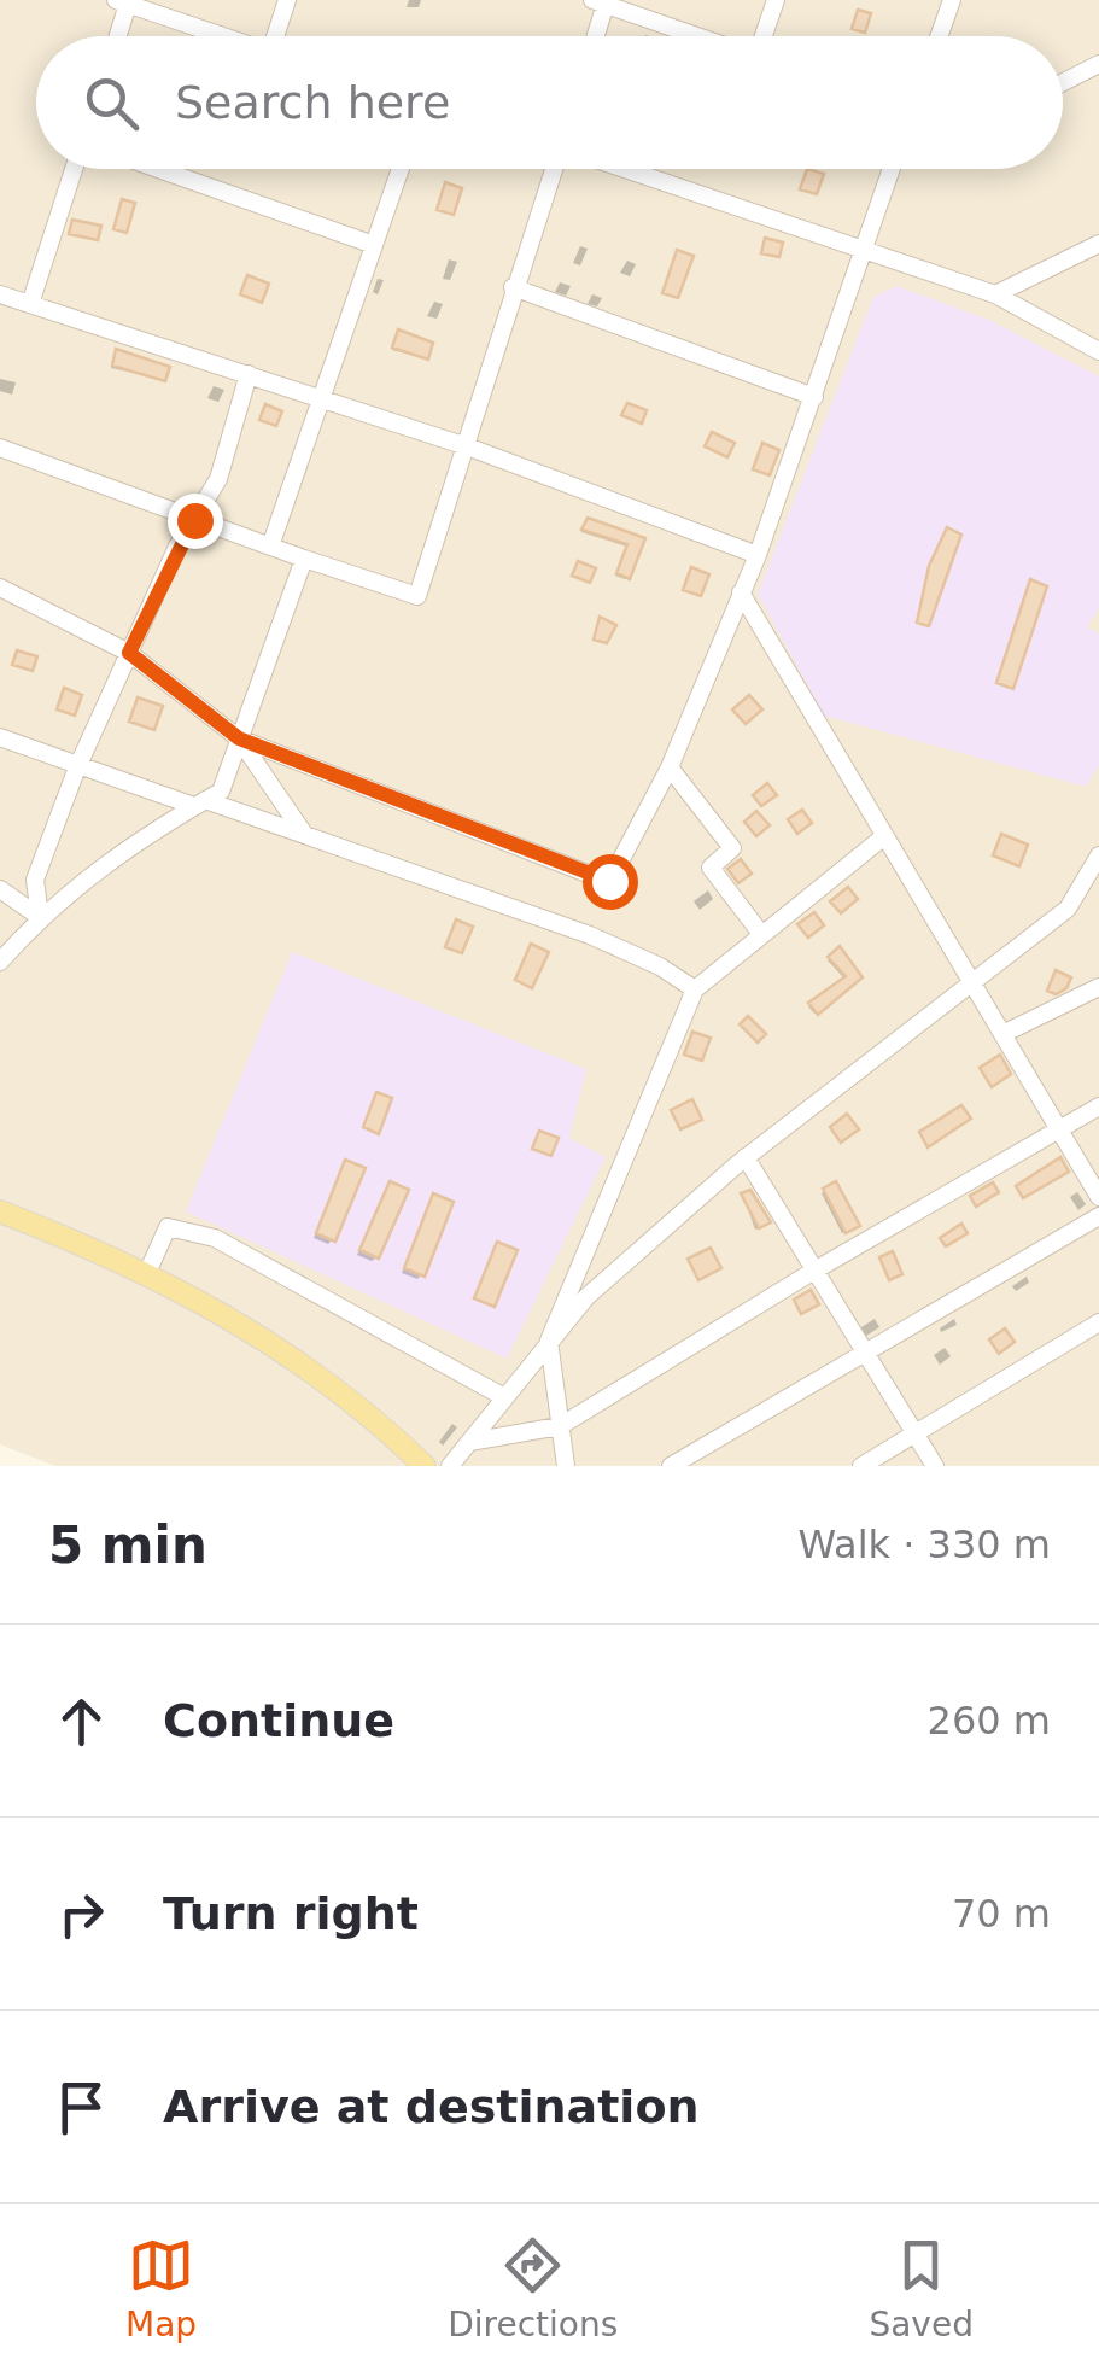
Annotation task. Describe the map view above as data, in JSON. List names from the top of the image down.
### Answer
{
  "page": {
    "search": "Search here",
    "heading": ["5 min", "Walk · 330 m"],
    "list": [
      ["Continue", "260 m"],
      ["Turn right", "70 m"],
      "Arrive at destination"
    ],
    "nav": ["Map", "Directions", "Saved"]
  }
}
